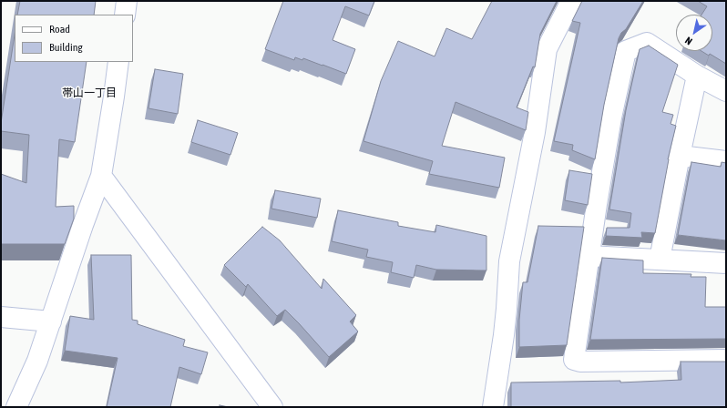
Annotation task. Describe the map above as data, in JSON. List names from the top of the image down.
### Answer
{
  "districts": ["帯山一丁目"],
  "legend": ["Road", "Building"],
  "north": "bottom left"
}
